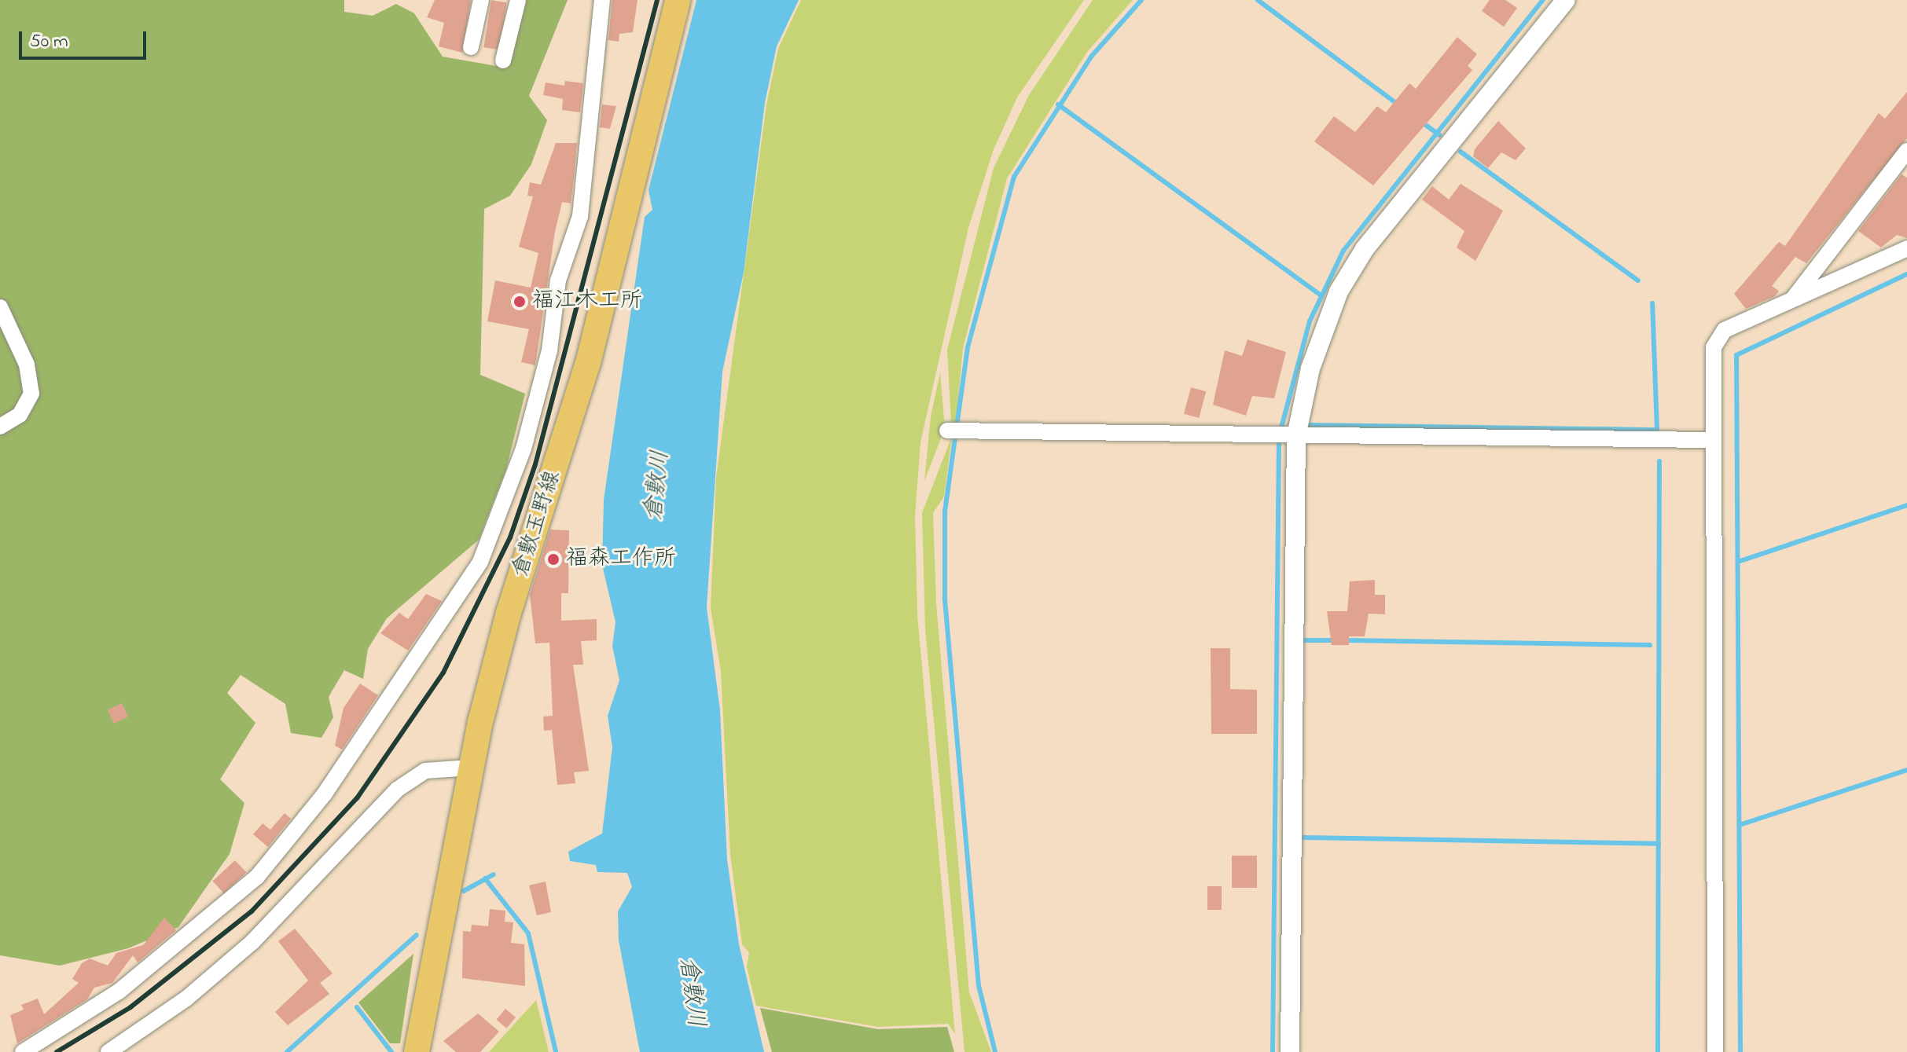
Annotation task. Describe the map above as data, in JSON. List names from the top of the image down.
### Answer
{
  "streets": {
    "main road": ["倉敷玉野線"]
  },
  "water": ["倉敷川"],
  "places": ["福江木工所", "福森工作所"],
  "scale_bar": "50 m"
}
